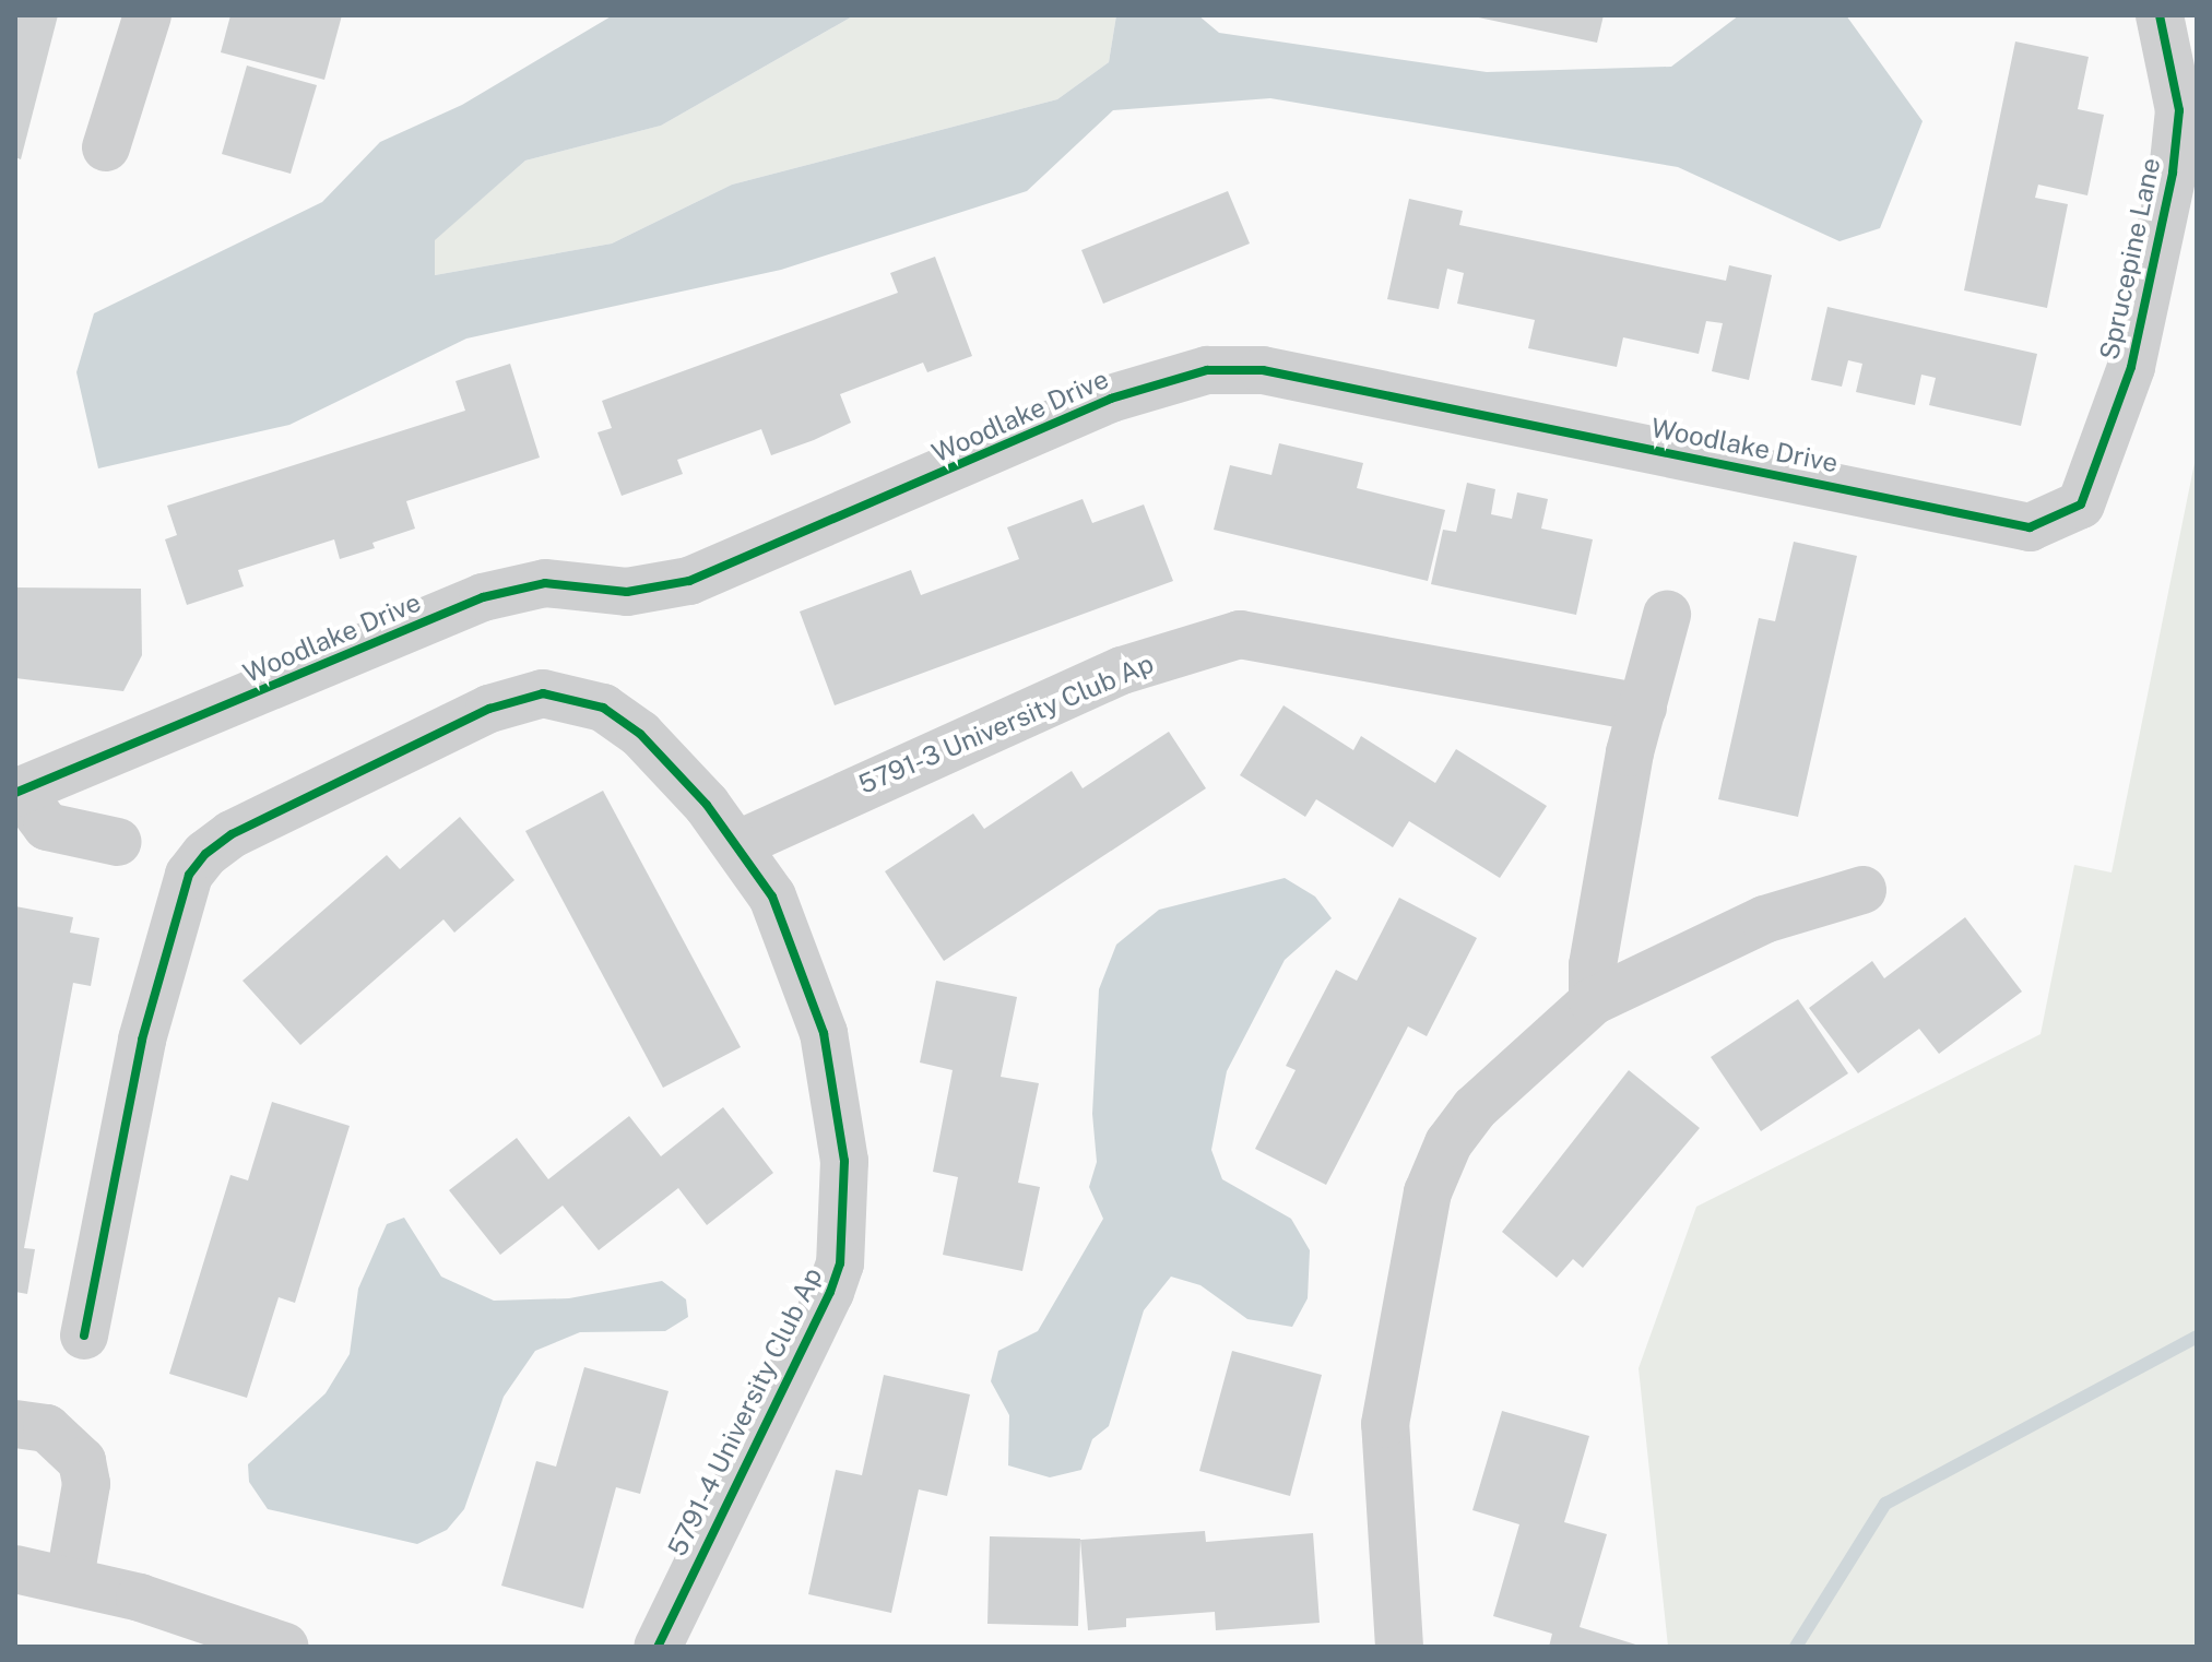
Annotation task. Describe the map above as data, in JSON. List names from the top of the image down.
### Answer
{
  "streets": {
    "street": [
      "Sprucepine Lane",
      "Woodlake Drive",
      "5791-3 University Club Ap",
      "5791-4 University Club Ap"
    ]
  },
  "crossings": [
    ["Sprucepine Lane", "Woodlake Drive"],
    ["5791-3 University Club Ap", "5791-4 University Club Ap"]
  ]
}
